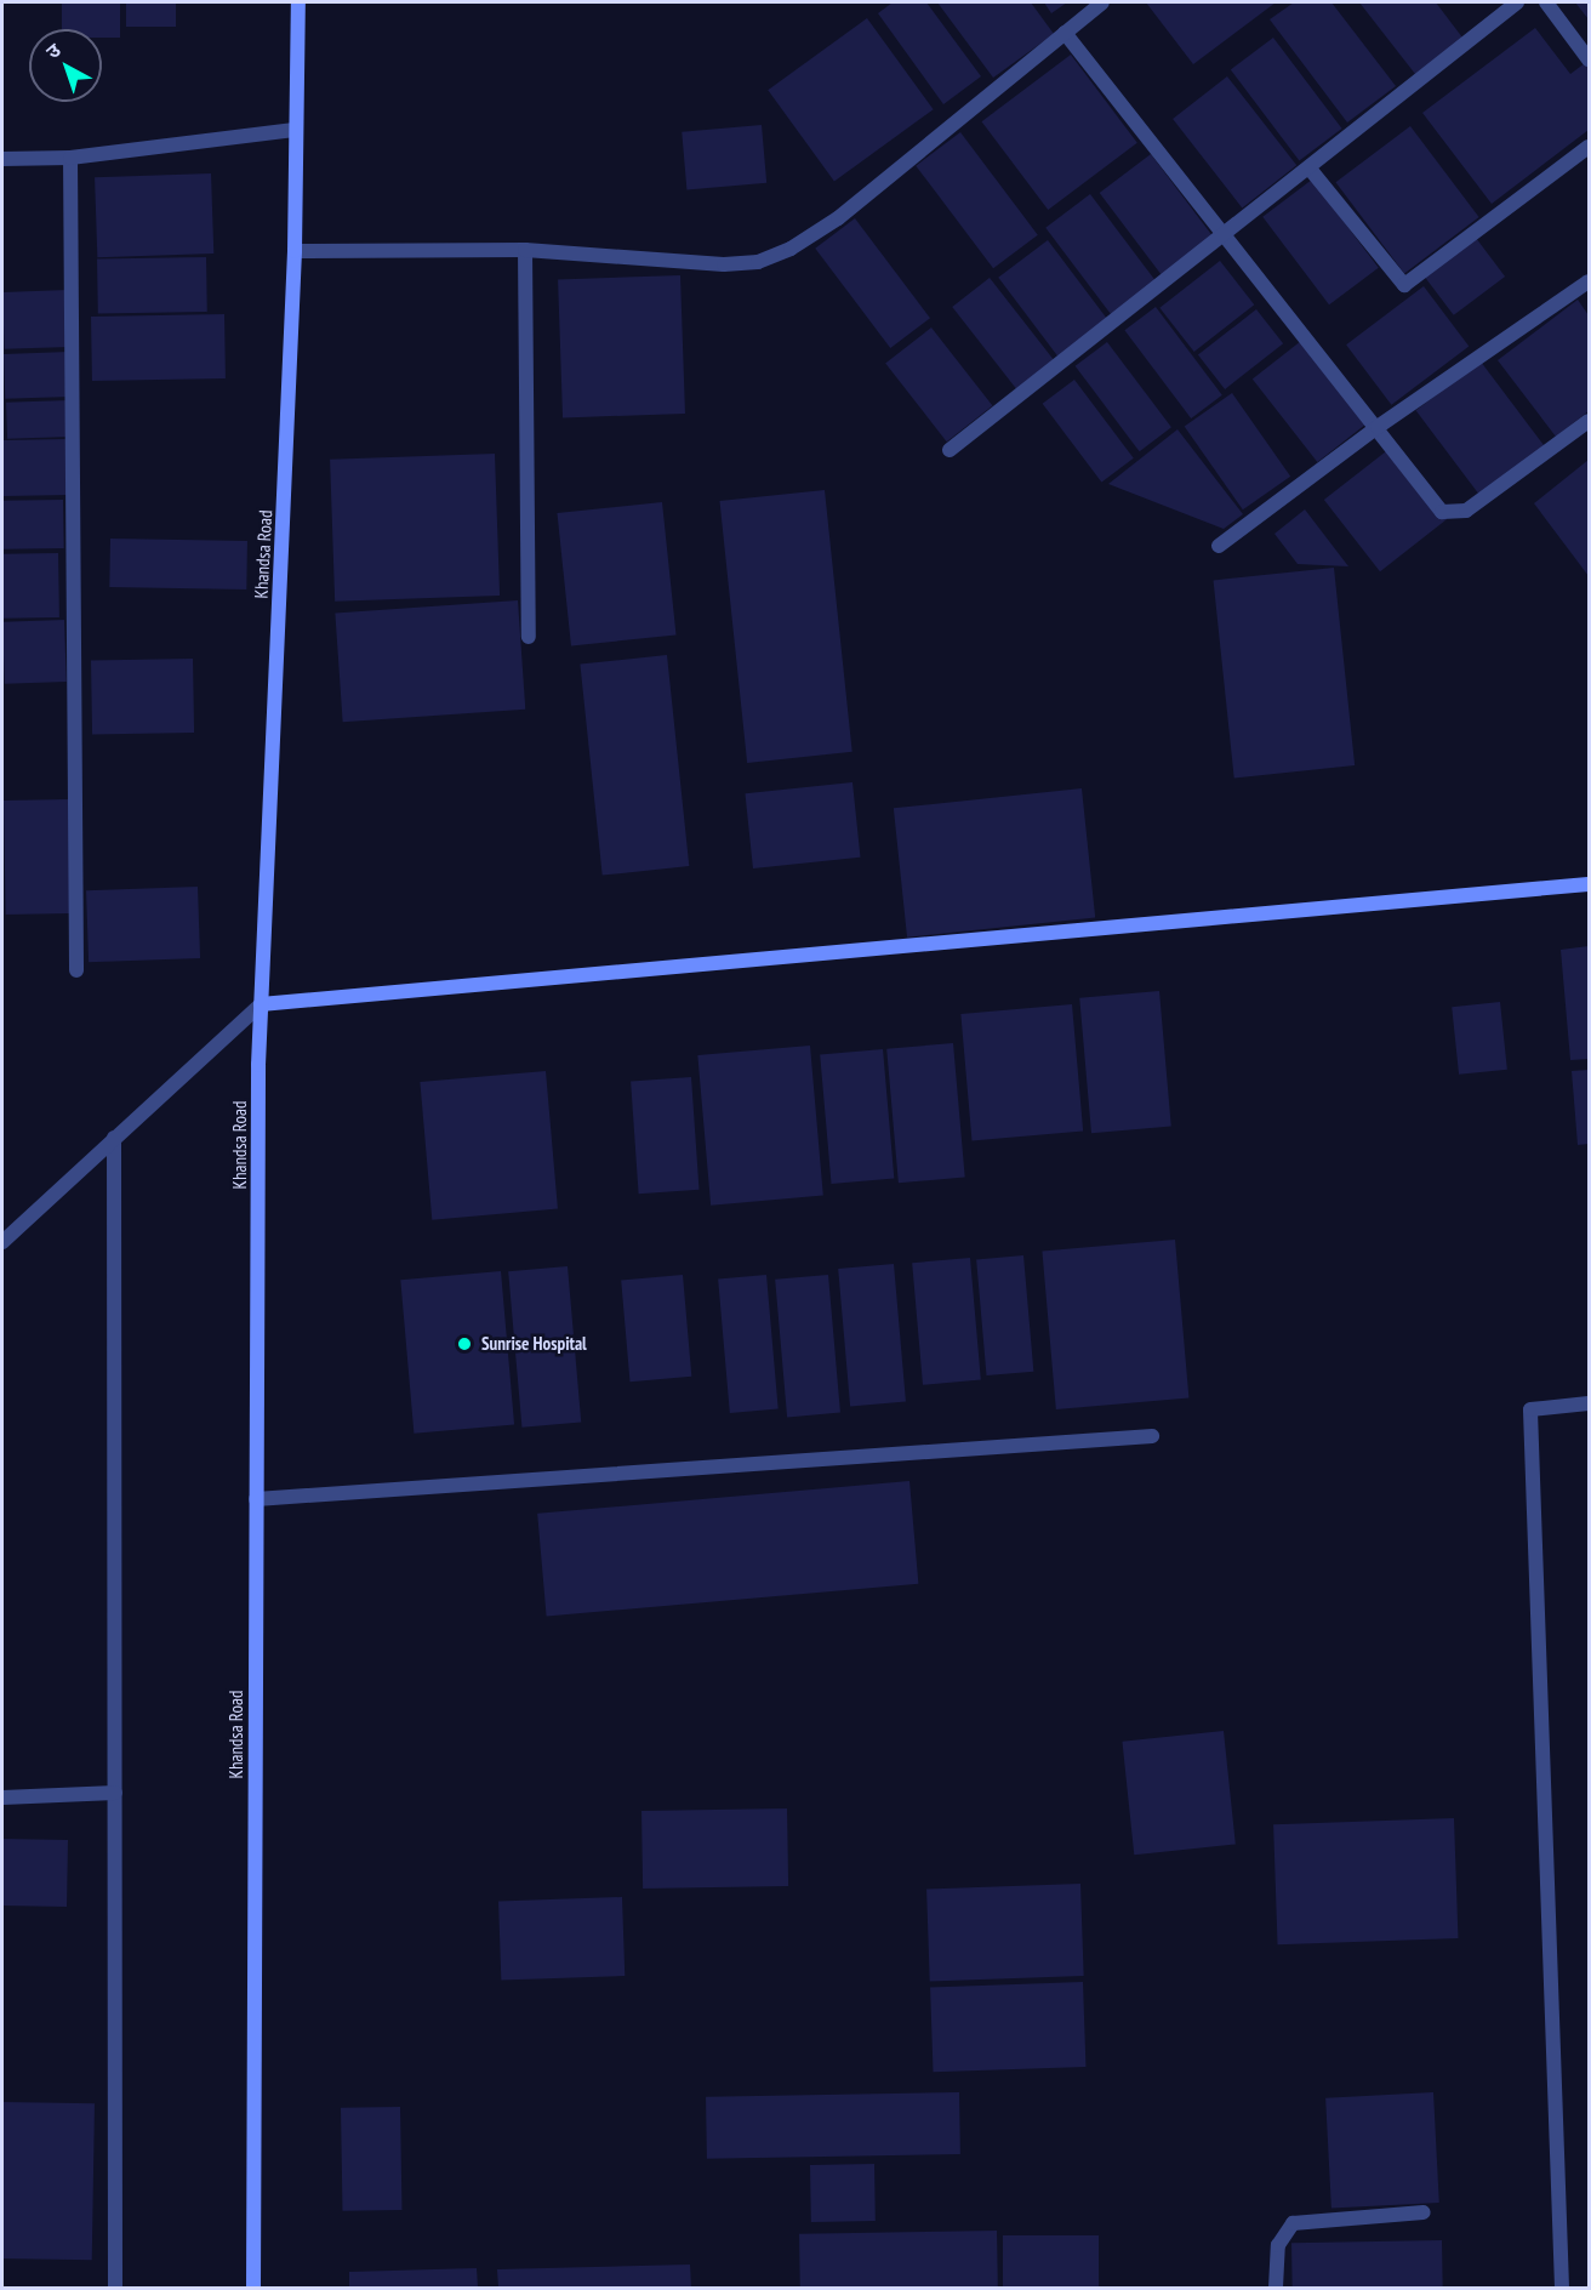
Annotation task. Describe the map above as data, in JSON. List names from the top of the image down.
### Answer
{
  "streets": {
    "street": ["Khandsa Road"]
  },
  "places": ["Sunrise Hospital"],
  "north": "top left"
}
